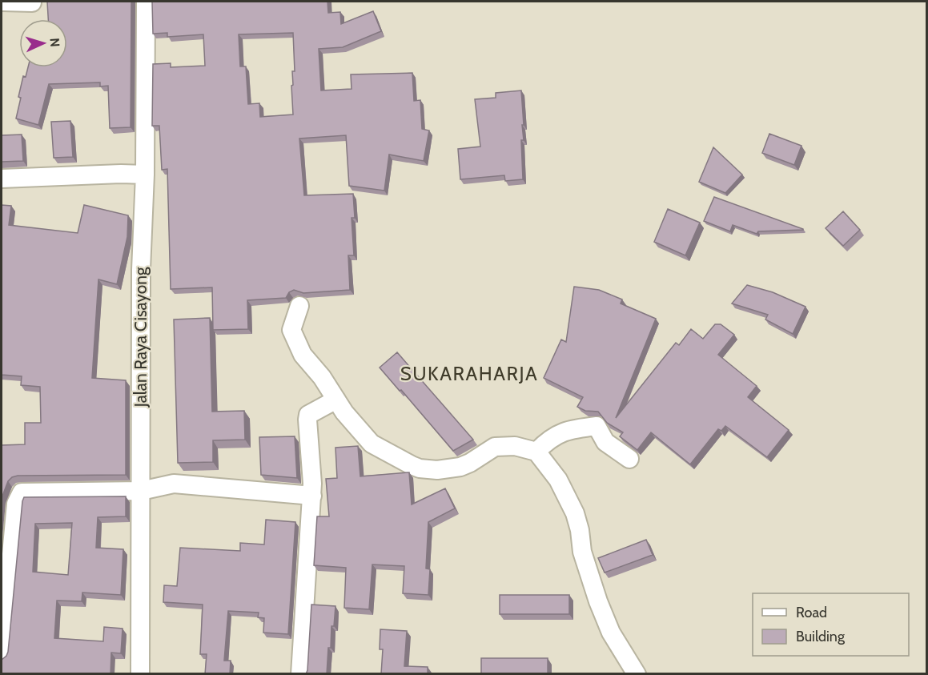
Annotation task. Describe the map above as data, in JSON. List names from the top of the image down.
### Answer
{
  "streets": {
    "street": ["Jalan Raya Cisayong"]
  },
  "districts": ["SUKARAHARJA"],
  "legend": ["Road", "Building"],
  "north": "right"
}
